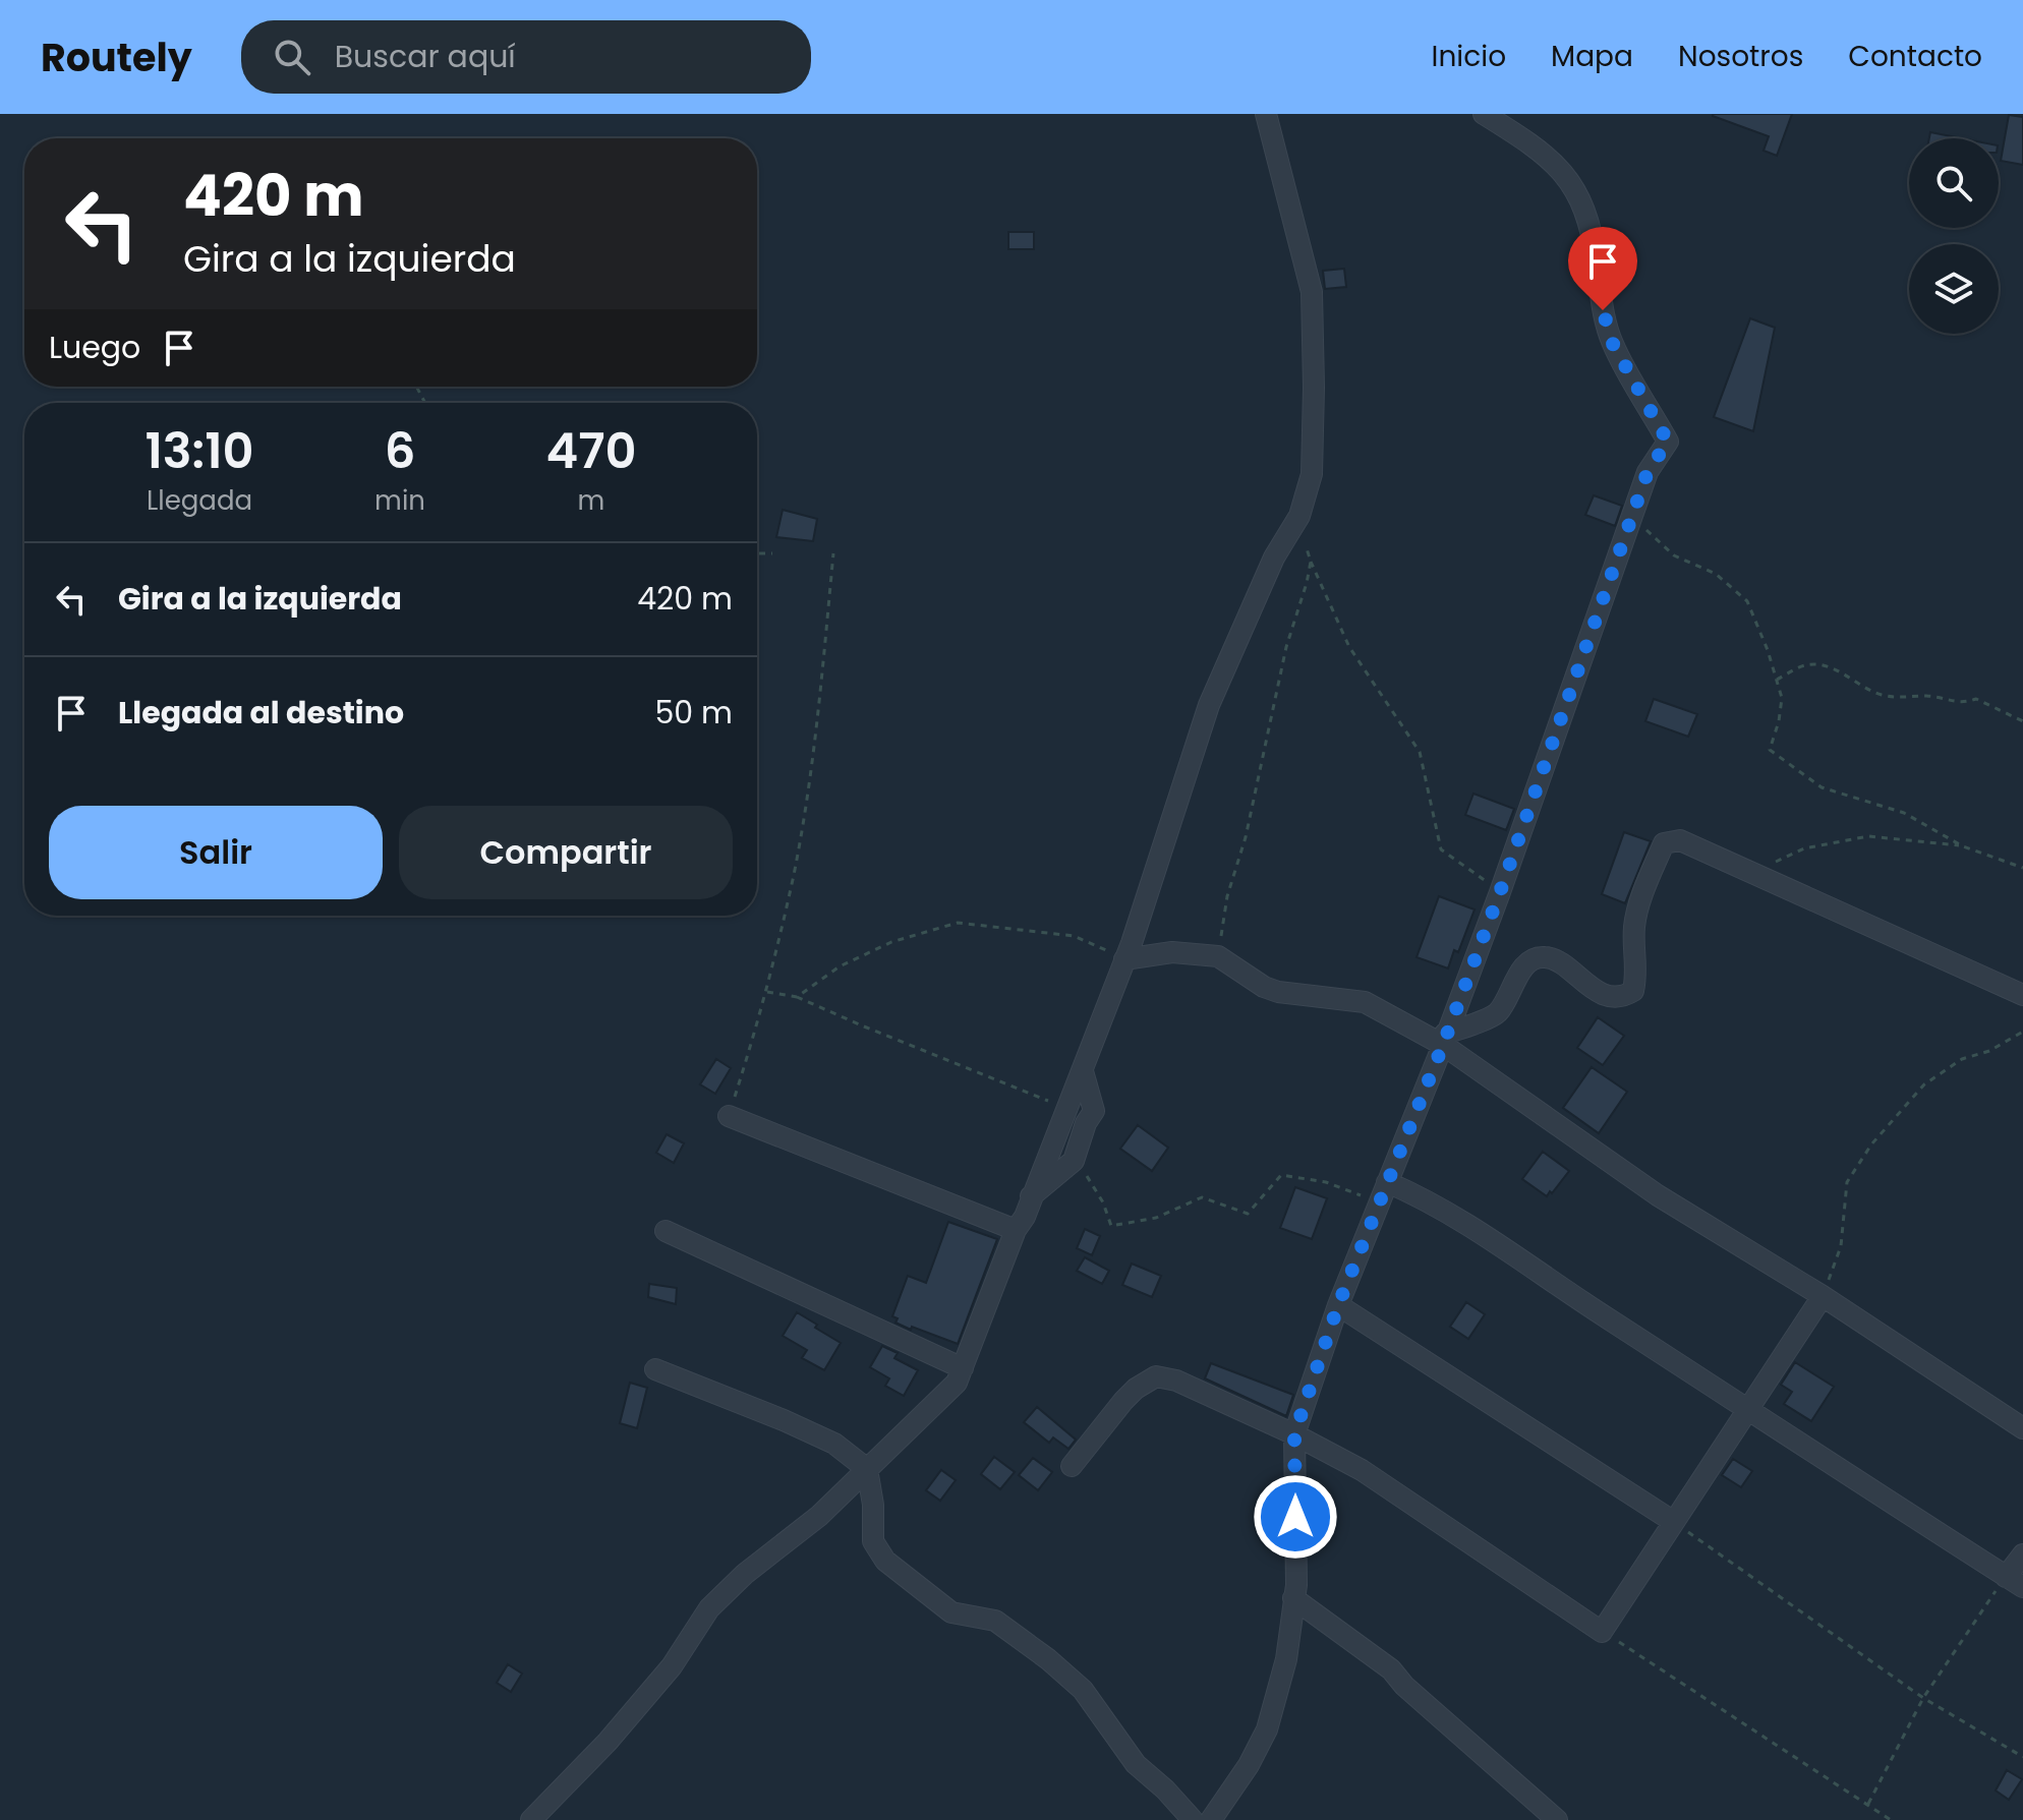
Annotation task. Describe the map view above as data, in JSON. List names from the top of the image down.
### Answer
{
  "page": {
    "header": "Routely",
    "search": "Buscar aquí",
    "nav": [
      "Inicio",
      "Mapa",
      "Nosotros",
      "Contacto"
    ],
    "turn": ["420 m", "Gira a la izquierda"],
    "then": "Luego",
    "eta": [
      "13:10",
      "Llegada",
      "6",
      "min",
      "470",
      "m"
    ],
    "list": [
      {
        "name": "Gira a la izquierda",
        "value": "420 m"
      },
      {
        "name": "Llegada al destino",
        "value": "50 m"
      }
    ],
    "buttons": ["Salir", "Compartir"]
  }
}
